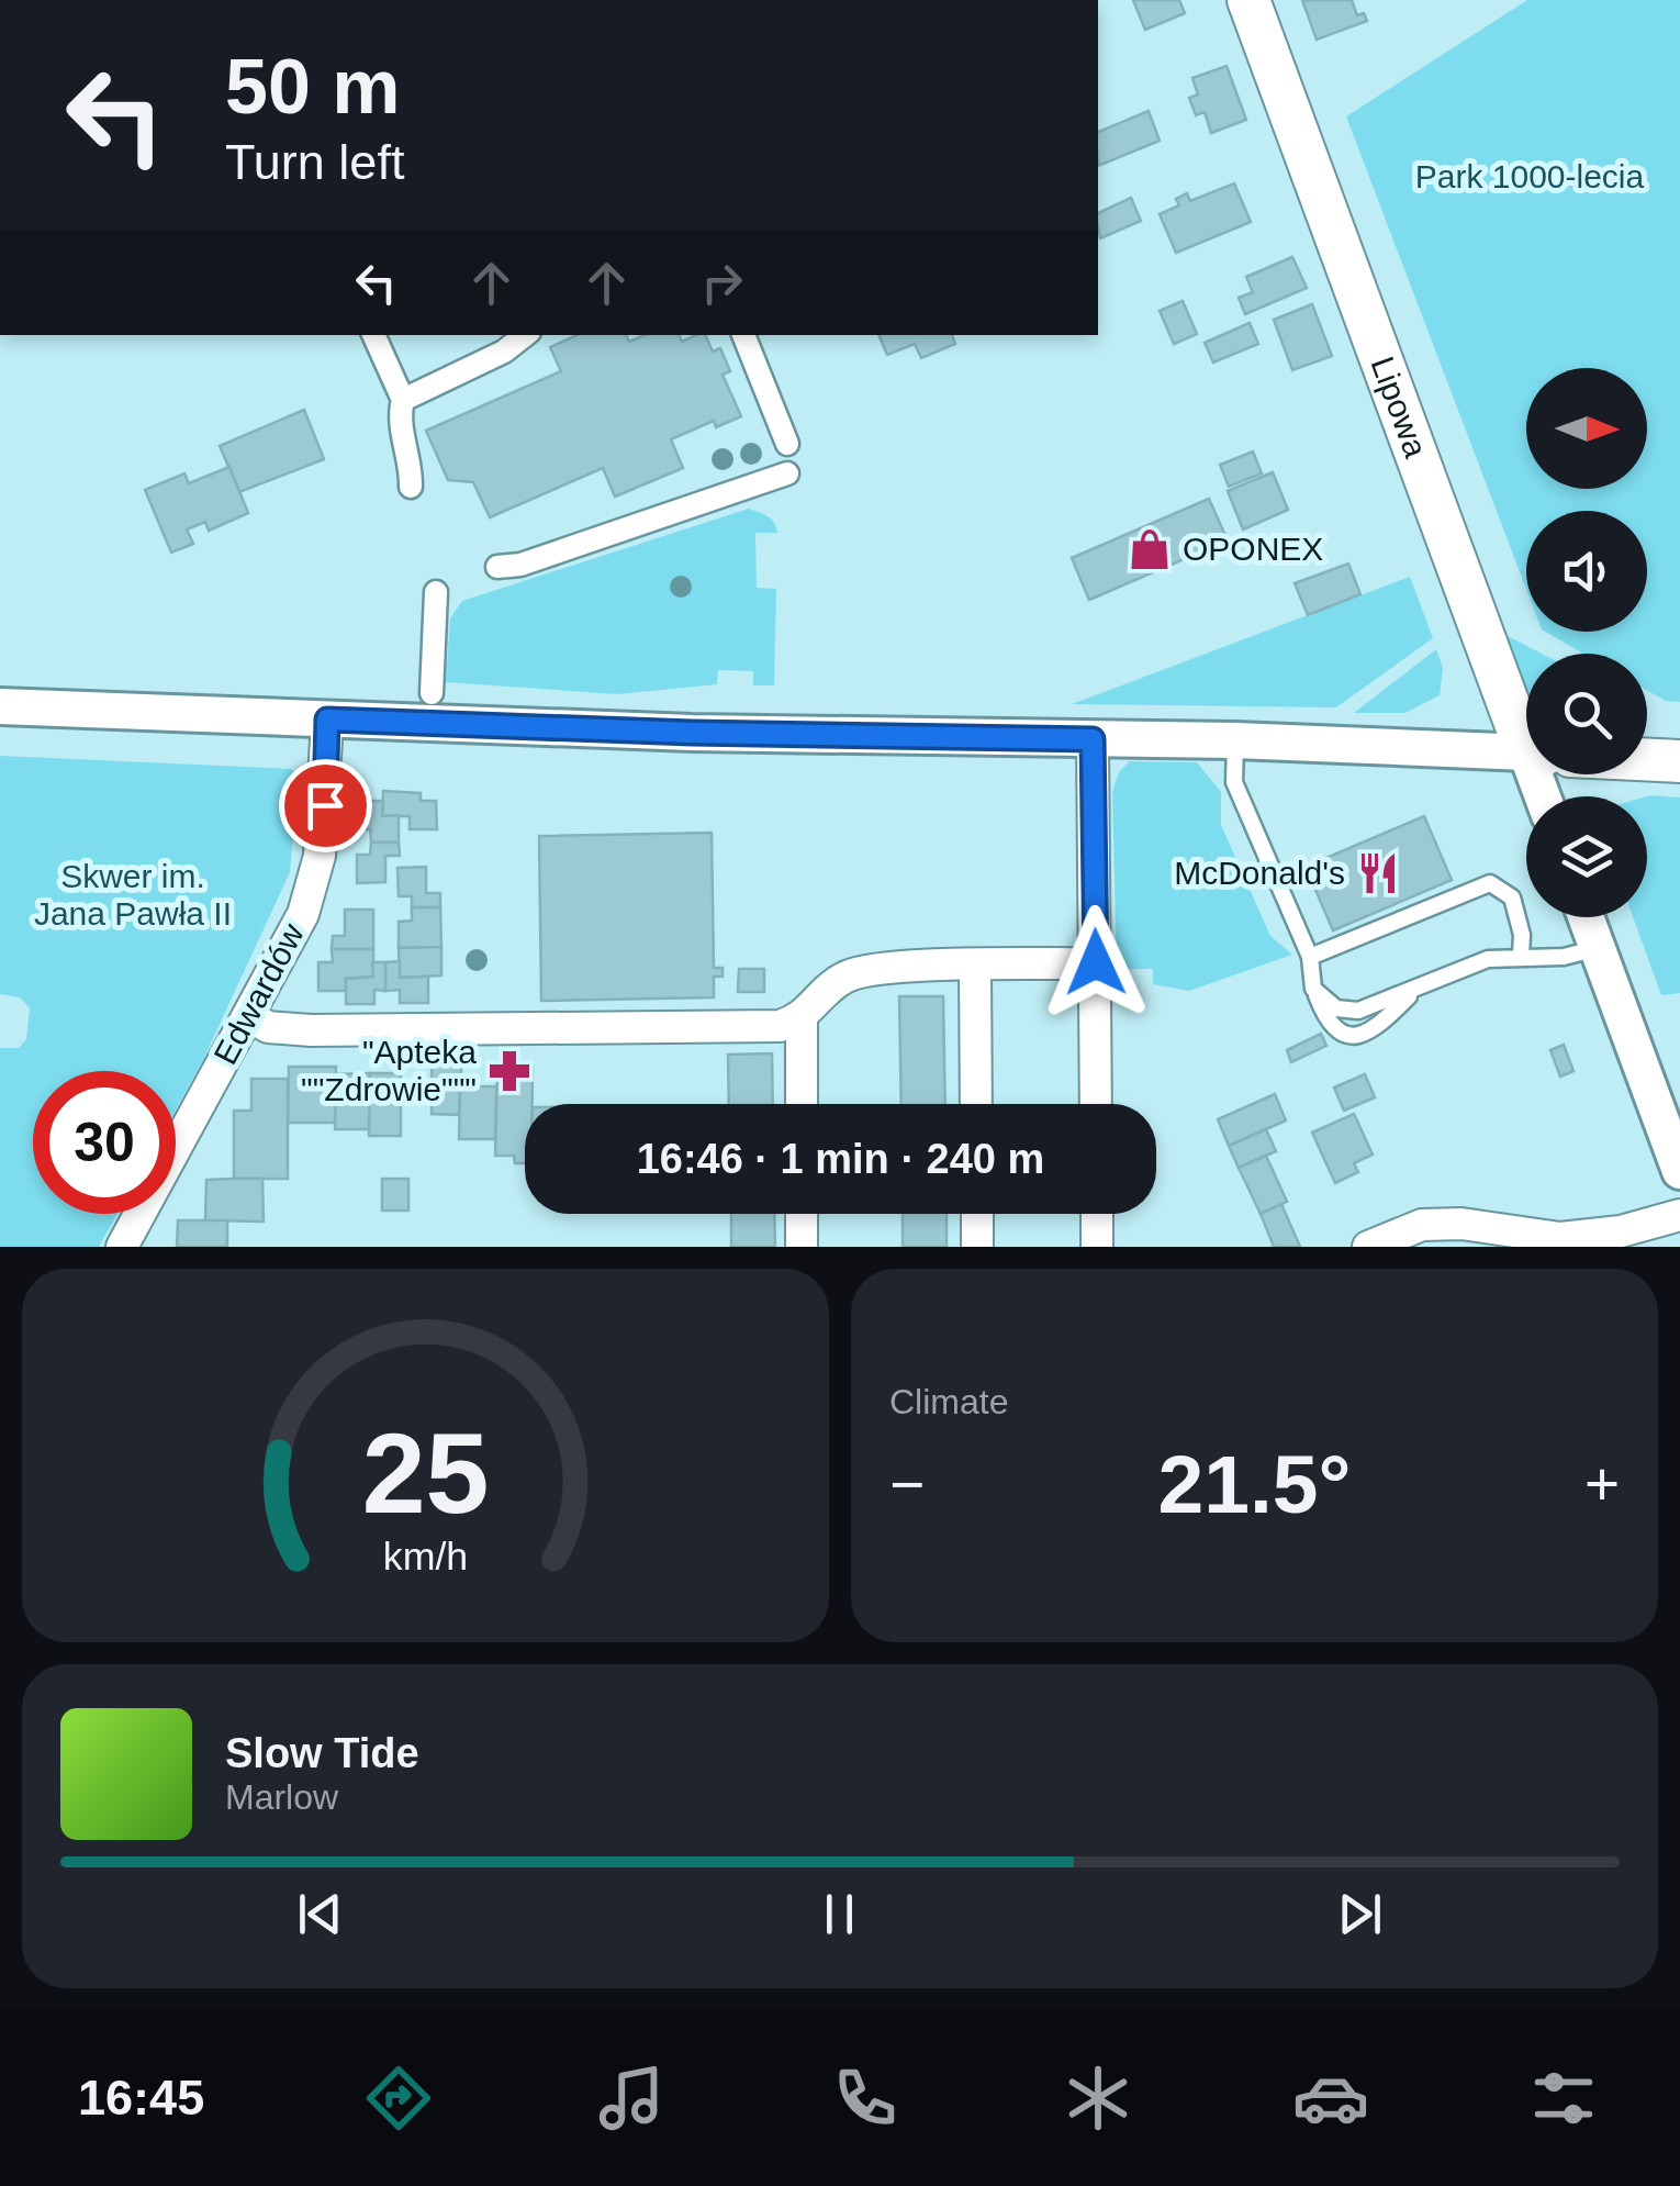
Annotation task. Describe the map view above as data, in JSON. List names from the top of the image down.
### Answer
{
  "streets": {
    "main road": ["Lipowa"],
    "street": ["Edwardów"]
  },
  "parks": ["Park 1000-lecia", "Skwer im. Jana Pawła II"],
  "places": {
    "shop": ["OPONEX"],
    "restaurant": ["McDonald's"],
    "pharmacy": ["\"Apteka \"\"Zdrowie\"\"\""]
  },
  "north": "right",
  "page": {
    "turn": ["50 m", "Turn left"],
    "limit": "30",
    "trip": "16:46 · 1 min · 240 m",
    "tile": "Climate",
    "heat": ["−", "21.5°", "+"],
    "song": ["Slow Tide", "Marlow"],
    "tabs": "16:45",
    "gauge": ["25", "km/h"]
  }
}
